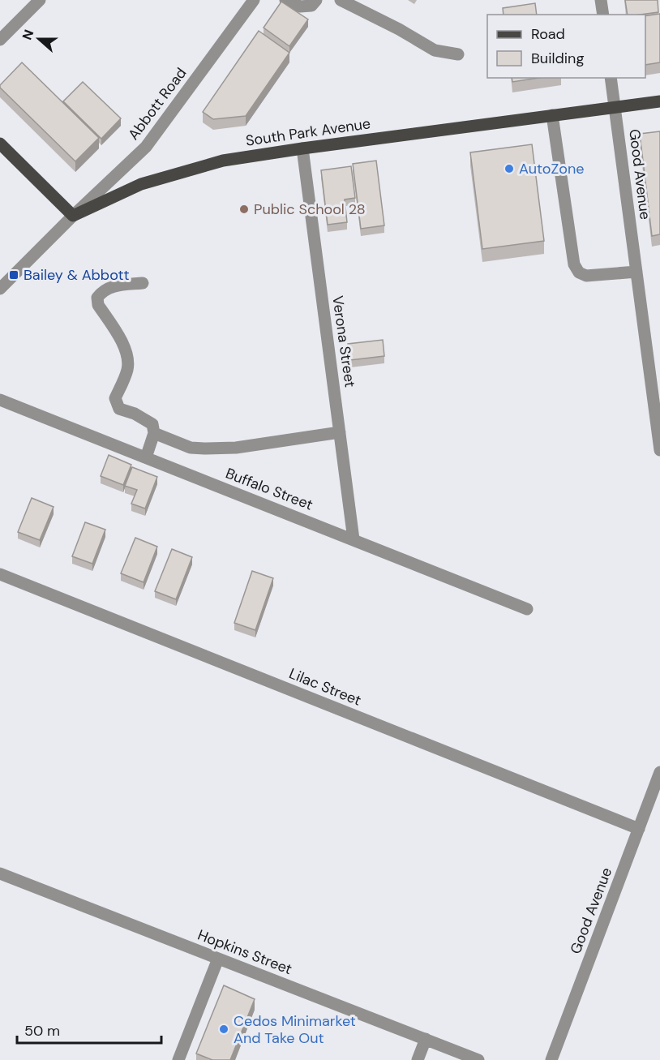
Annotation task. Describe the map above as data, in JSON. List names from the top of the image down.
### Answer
{
  "streets": {
    "main road": ["South Park Avenue"],
    "street": [
      "Abbott Road",
      "Good Avenue",
      "Verona Street",
      "Buffalo Street",
      "Lilac Street",
      "Hopkins Street"
    ]
  },
  "crossings": [
    ["Abbott Road", "South Park Avenue"],
    ["South Park Avenue", "Good Avenue"],
    ["South Park Avenue", "Verona Street"],
    ["Good Avenue", "Lilac Street"],
    ["Verona Street", "Buffalo Street"]
  ],
  "places": {
    "other": ["AutoZone", "Public School 28", "Cedos Minimarket And Take Out"],
    "transit": ["Bailey & Abbott"]
  },
  "legend": ["Road", "Building"],
  "scale_bar": "50 m",
  "north": "left"
}
